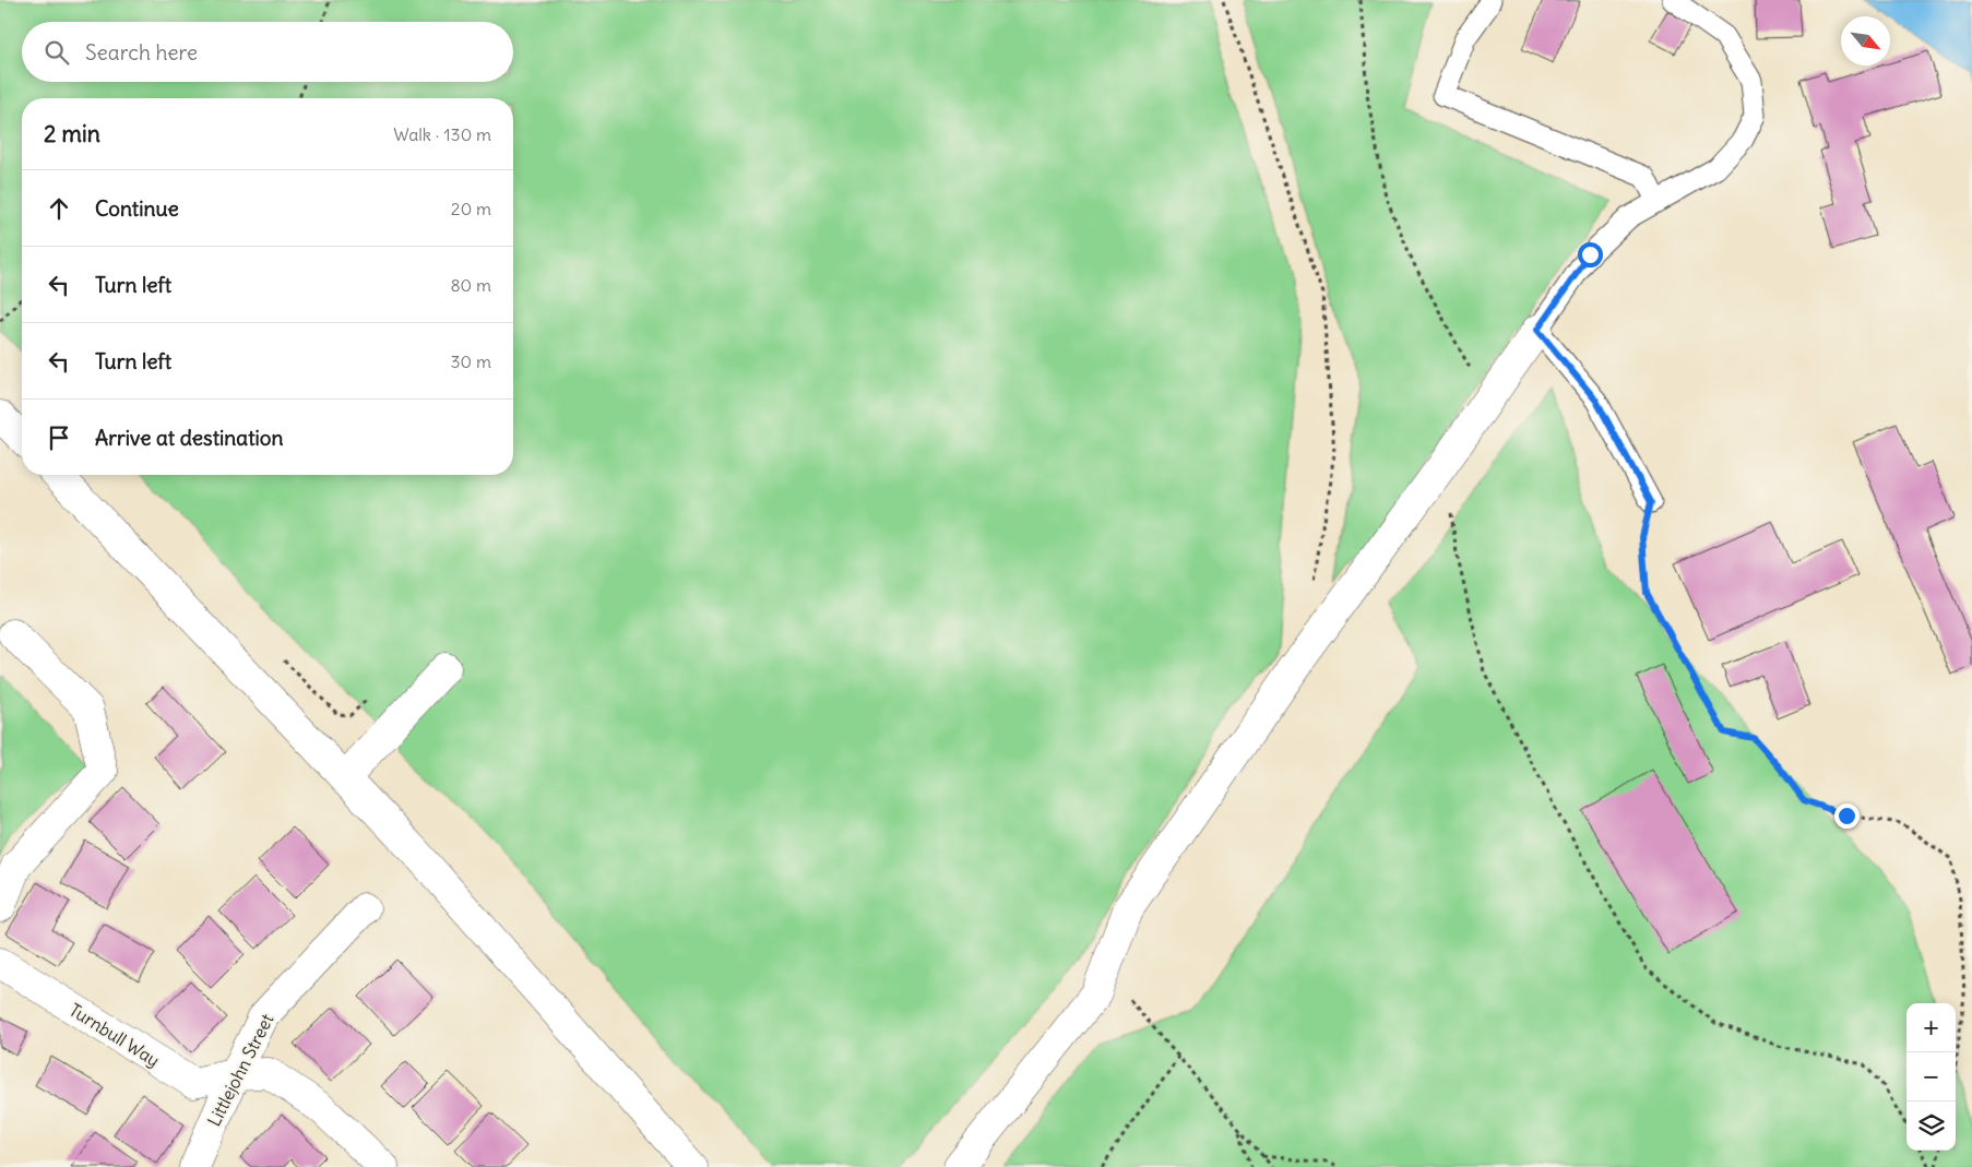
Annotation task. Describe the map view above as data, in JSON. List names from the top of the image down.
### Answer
{
  "streets": {
    "street": ["Turnbull Way", "Littlejohn Street"]
  },
  "crossings": [
    ["Turnbull Way", "Littlejohn Street"]
  ],
  "north": "bottom right",
  "page": {
    "search": "Search here",
    "heading": ["2 min", "Walk · 130 m"],
    "list": [
      ["Continue", "20 m"],
      ["Turn left", "80 m"],
      ["Turn left", "30 m"],
      "Arrive at destination"
    ],
    "map_buttons": ["+", "−"]
  }
}
